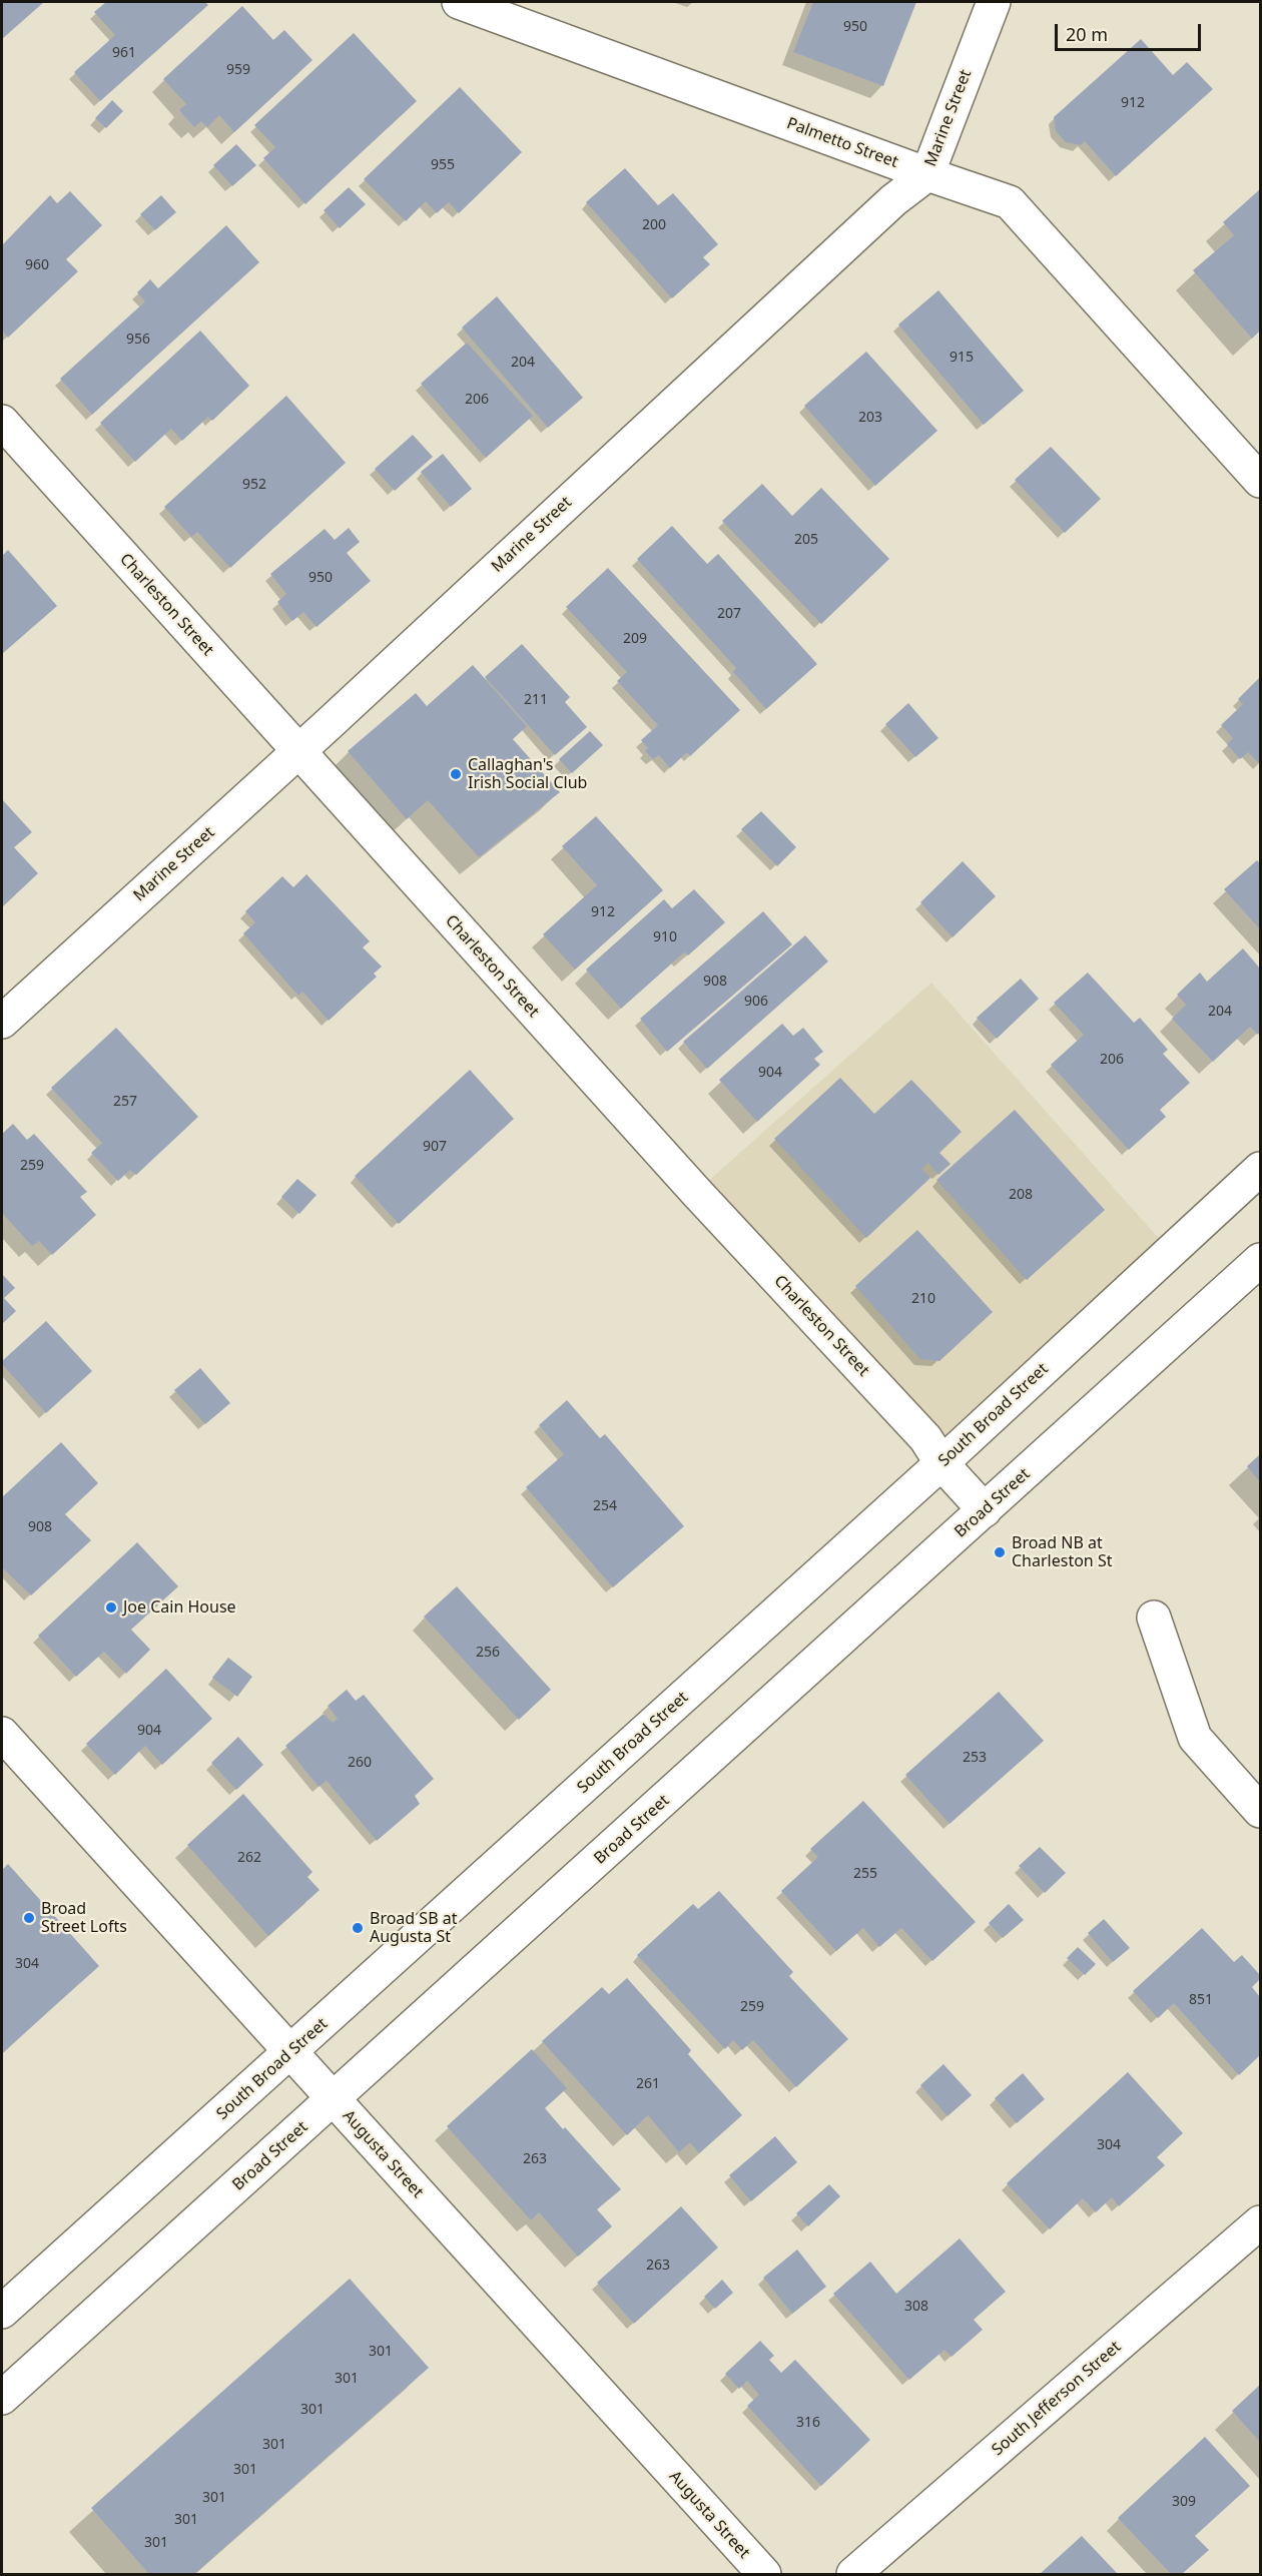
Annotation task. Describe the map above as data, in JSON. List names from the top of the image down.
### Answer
{
  "streets": {
    "street": [
      "Marine Street",
      "Palmetto Street",
      "Charleston Street",
      "South Broad Street",
      "Broad Street",
      "Augusta Street",
      "South Jefferson Street"
    ]
  },
  "crossings": [
    ["Marine Street", "Palmetto Street"],
    ["Marine Street", "Charleston Street"],
    ["Charleston Street", "South Broad Street"],
    ["Charleston Street", "Broad Street"],
    ["South Broad Street", "Augusta Street"],
    ["Broad Street", "Augusta Street"]
  ],
  "places": [
    "Callaghan's Irish Social Club",
    "Broad NB at Charleston St",
    "Joe Cain House",
    "Broad Street Lofts",
    "Broad SB at Augusta St"
  ],
  "house_numbers": [
    "950",
    "961",
    "959",
    "912",
    "955",
    "200",
    "960",
    "956",
    "915",
    "204",
    "206",
    "203",
    "952",
    "205",
    "950",
    "207",
    "209",
    "211",
    "912",
    "910",
    "908",
    "906",
    "204",
    "206",
    "904",
    "257",
    "907",
    "259",
    "208",
    "210",
    "254",
    "908",
    "256",
    "904",
    "253",
    "260",
    "262",
    "255",
    "304",
    "851",
    "259",
    "261",
    "304",
    "263",
    "263",
    "308",
    "301",
    "301",
    "301",
    "316",
    "301",
    "301",
    "301",
    "309",
    "301",
    "301"
  ],
  "scale_bar": "20 m"
}
